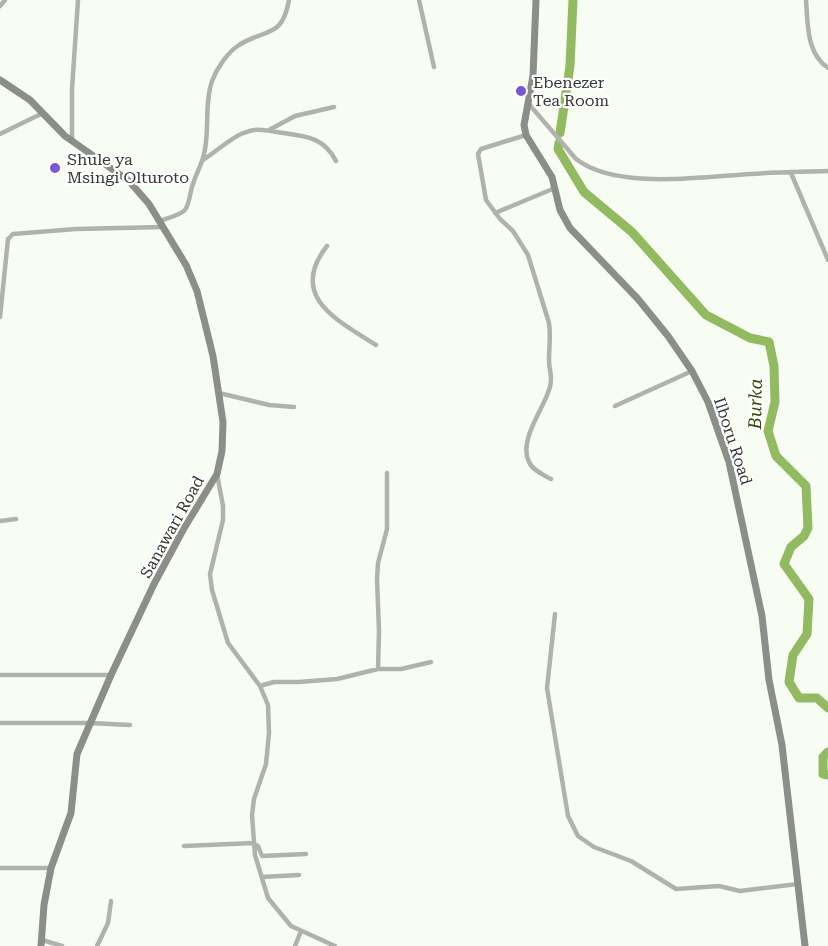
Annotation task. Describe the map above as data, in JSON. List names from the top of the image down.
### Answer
{
  "streets": {
    "street": ["Ilboru Road", "Sanawari Road"]
  },
  "water": ["Burka"],
  "places": ["Ebenezer Tea Room", "Shule ya Msingi Olturoto"]
}
